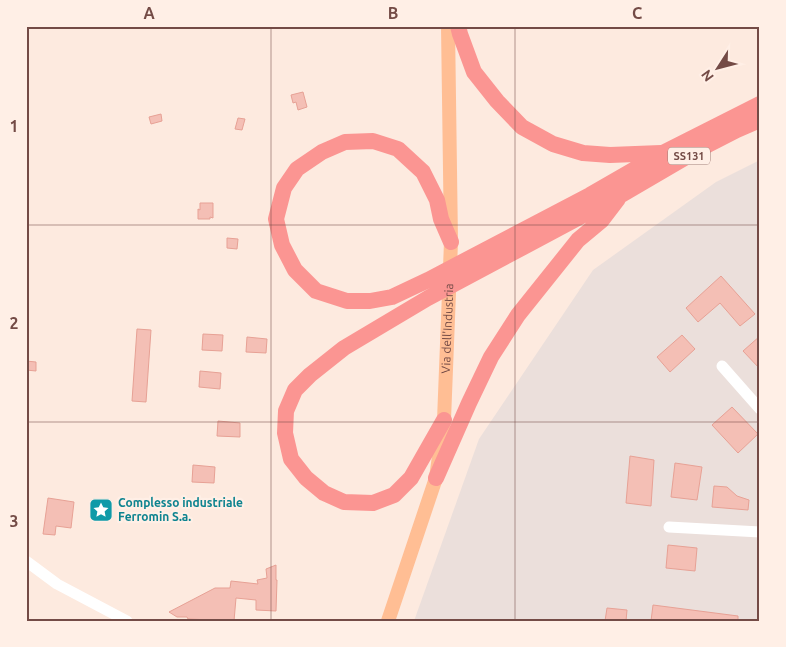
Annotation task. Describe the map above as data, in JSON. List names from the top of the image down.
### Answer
{
  "streets": {
    "highway": ["SS131"],
    "main road": ["Via dell'Industria"]
  },
  "places": {
    "place": ["Complesso industriale Ferromin S.a."]
  },
  "north": "bottom left",
  "grid": {
    "columns": ["A", "B", "C"],
    "rows": ["1", "2", "3"]
  }
}
